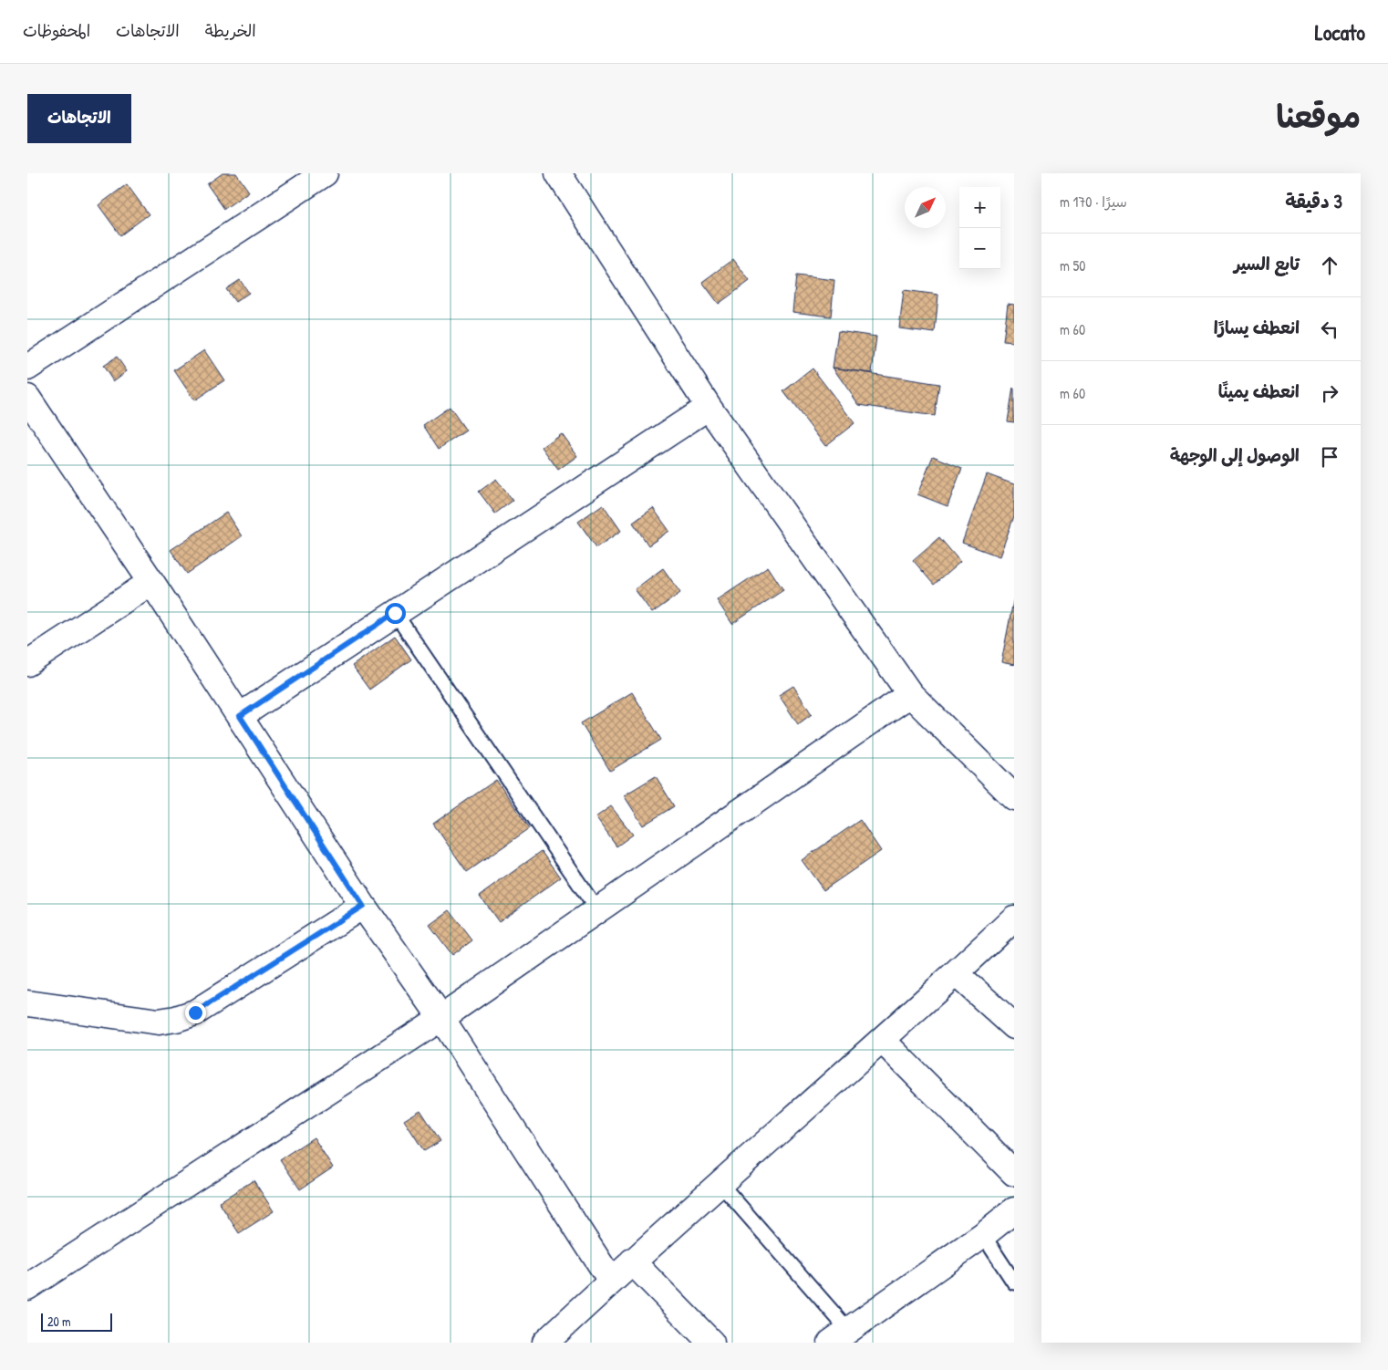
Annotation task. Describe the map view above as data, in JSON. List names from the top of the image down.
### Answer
{
  "scale_bar": "20 m",
  "north": "top right",
  "page": {
    "header": "Locato",
    "nav": ["الخريطة", "الاتجاهات", "المحفوظات"],
    "title": "موقعنا",
    "buttons": "الاتجاهات",
    "heading": ["3 دقيقة", "سيرًا · 170 m"],
    "map_buttons": ["+", "−"],
    "list": [
      ["تابع السير", "50 m"],
      ["انعطف يسارًا", "60 m"],
      ["انعطف يمينًا", "60 m"],
      "الوصول إلى الوجهة"
    ],
    "scale": "20 m"
  }
}
